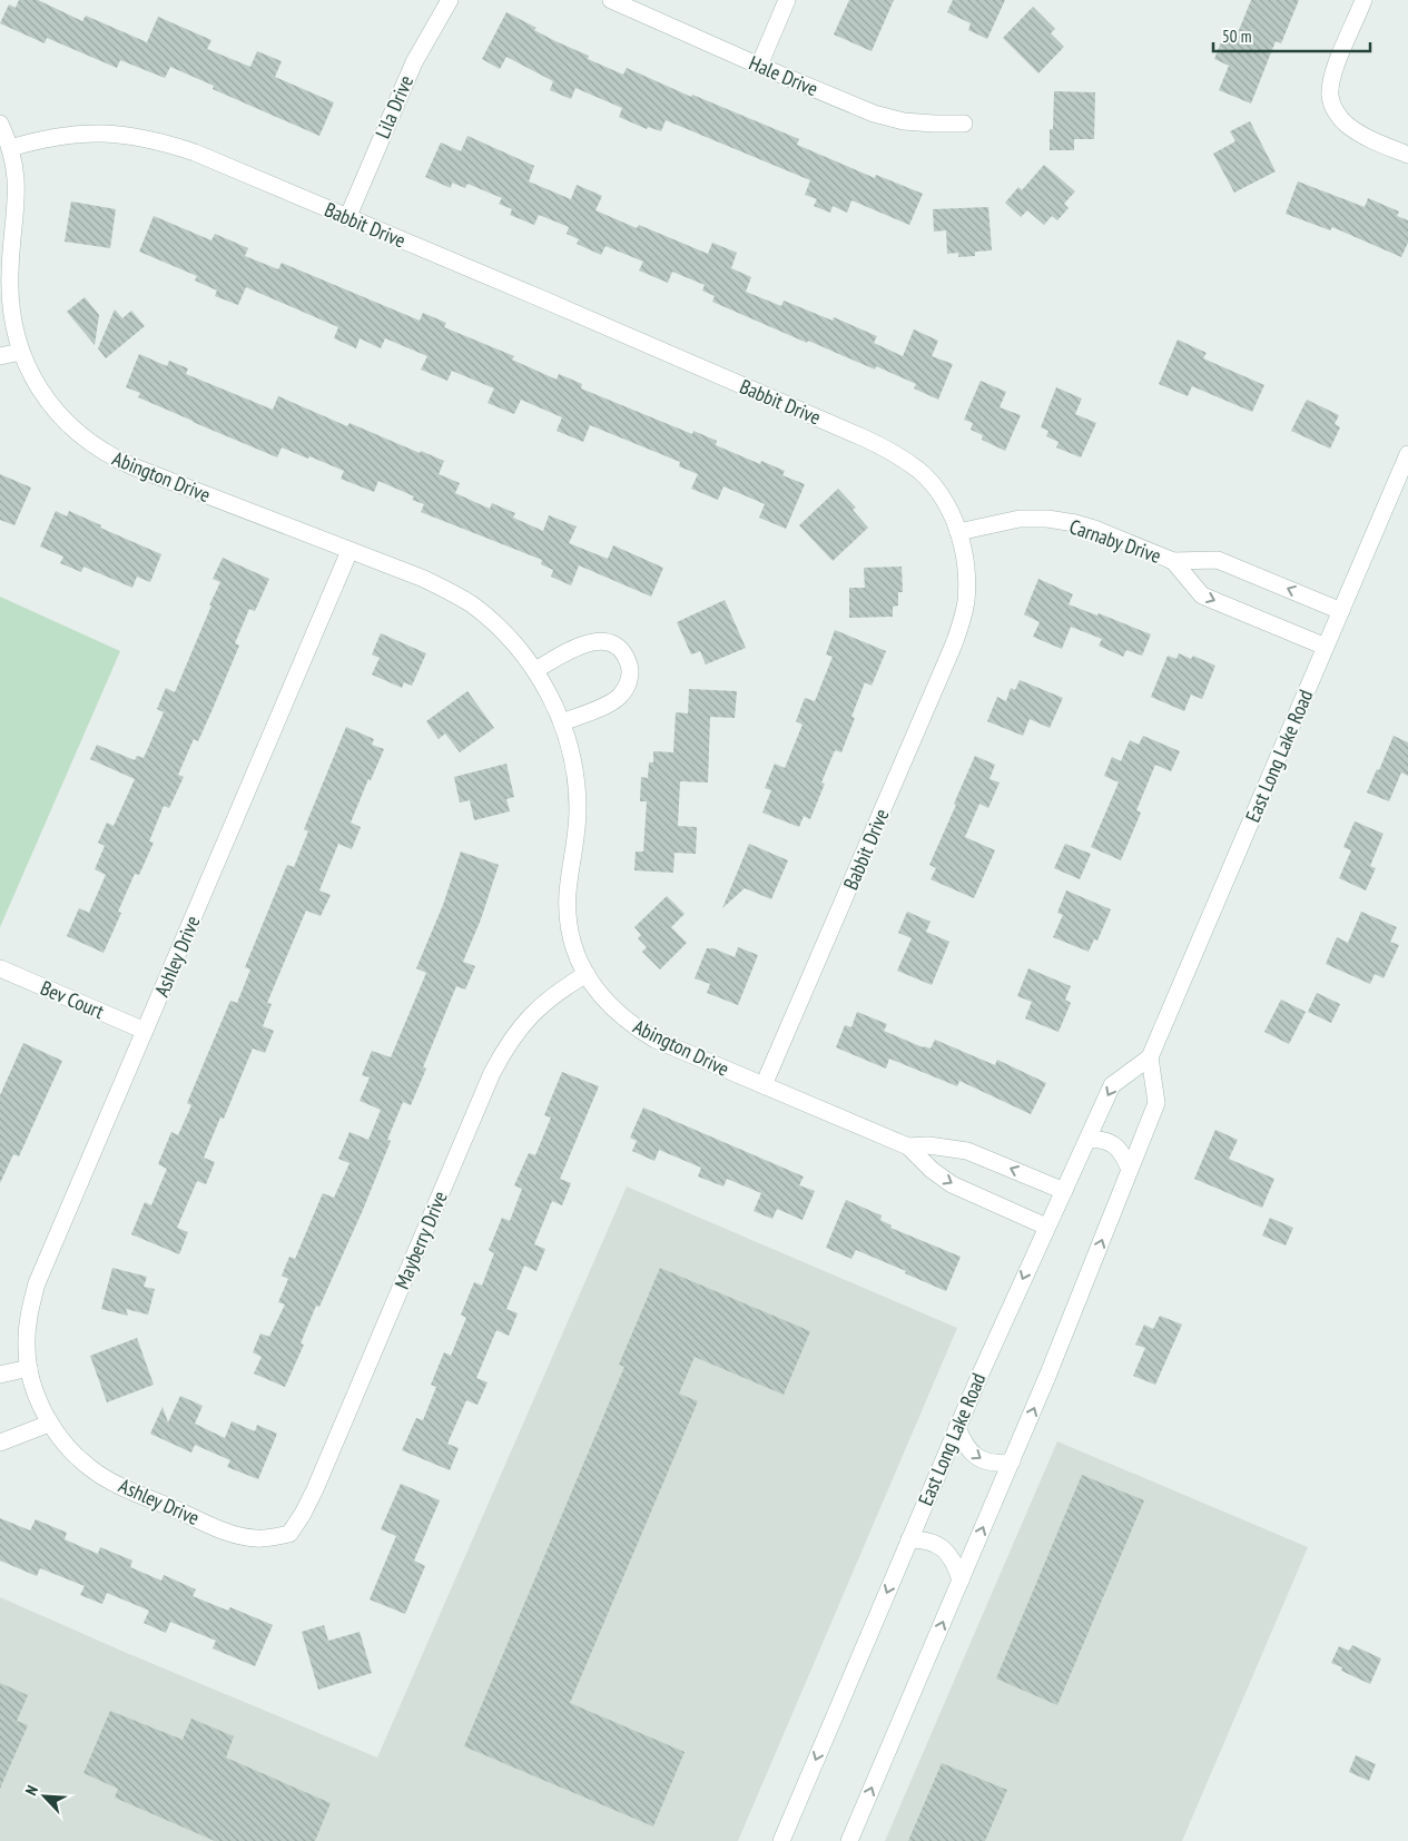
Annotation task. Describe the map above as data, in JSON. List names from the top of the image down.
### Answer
{
  "streets": {
    "street": [
      "Hale Drive",
      "Lila Drive",
      "Babbit Drive",
      "Abington Drive",
      "Carnaby Drive",
      "East Long Lake Road",
      "Ashley Drive",
      "Bev Court",
      "Mayberry Drive"
    ]
  },
  "crossings": [
    ["Lila Drive", "Babbit Drive"],
    ["Babbit Drive", "Abington Drive"],
    ["Babbit Drive", "Carnaby Drive"],
    ["Abington Drive", "East Long Lake Road"],
    ["Abington Drive", "Ashley Drive"],
    ["Abington Drive", "Mayberry Drive"],
    ["Carnaby Drive", "East Long Lake Road"],
    ["Ashley Drive", "Bev Court"],
    ["Ashley Drive", "Mayberry Drive"]
  ],
  "scale_bar": "50 m",
  "north": "top left"
}
